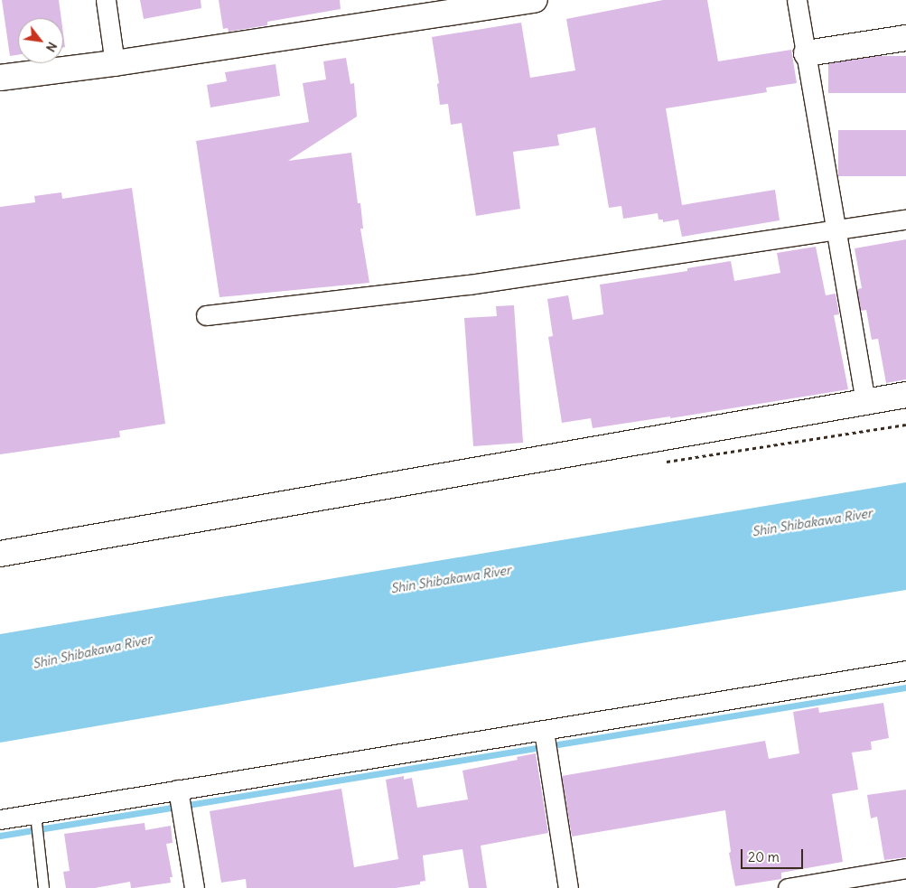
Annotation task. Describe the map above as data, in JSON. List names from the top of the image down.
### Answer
{
  "water": ["Shin Shibakawa River"],
  "scale_bar": "20 m",
  "north": "bottom right"
}
